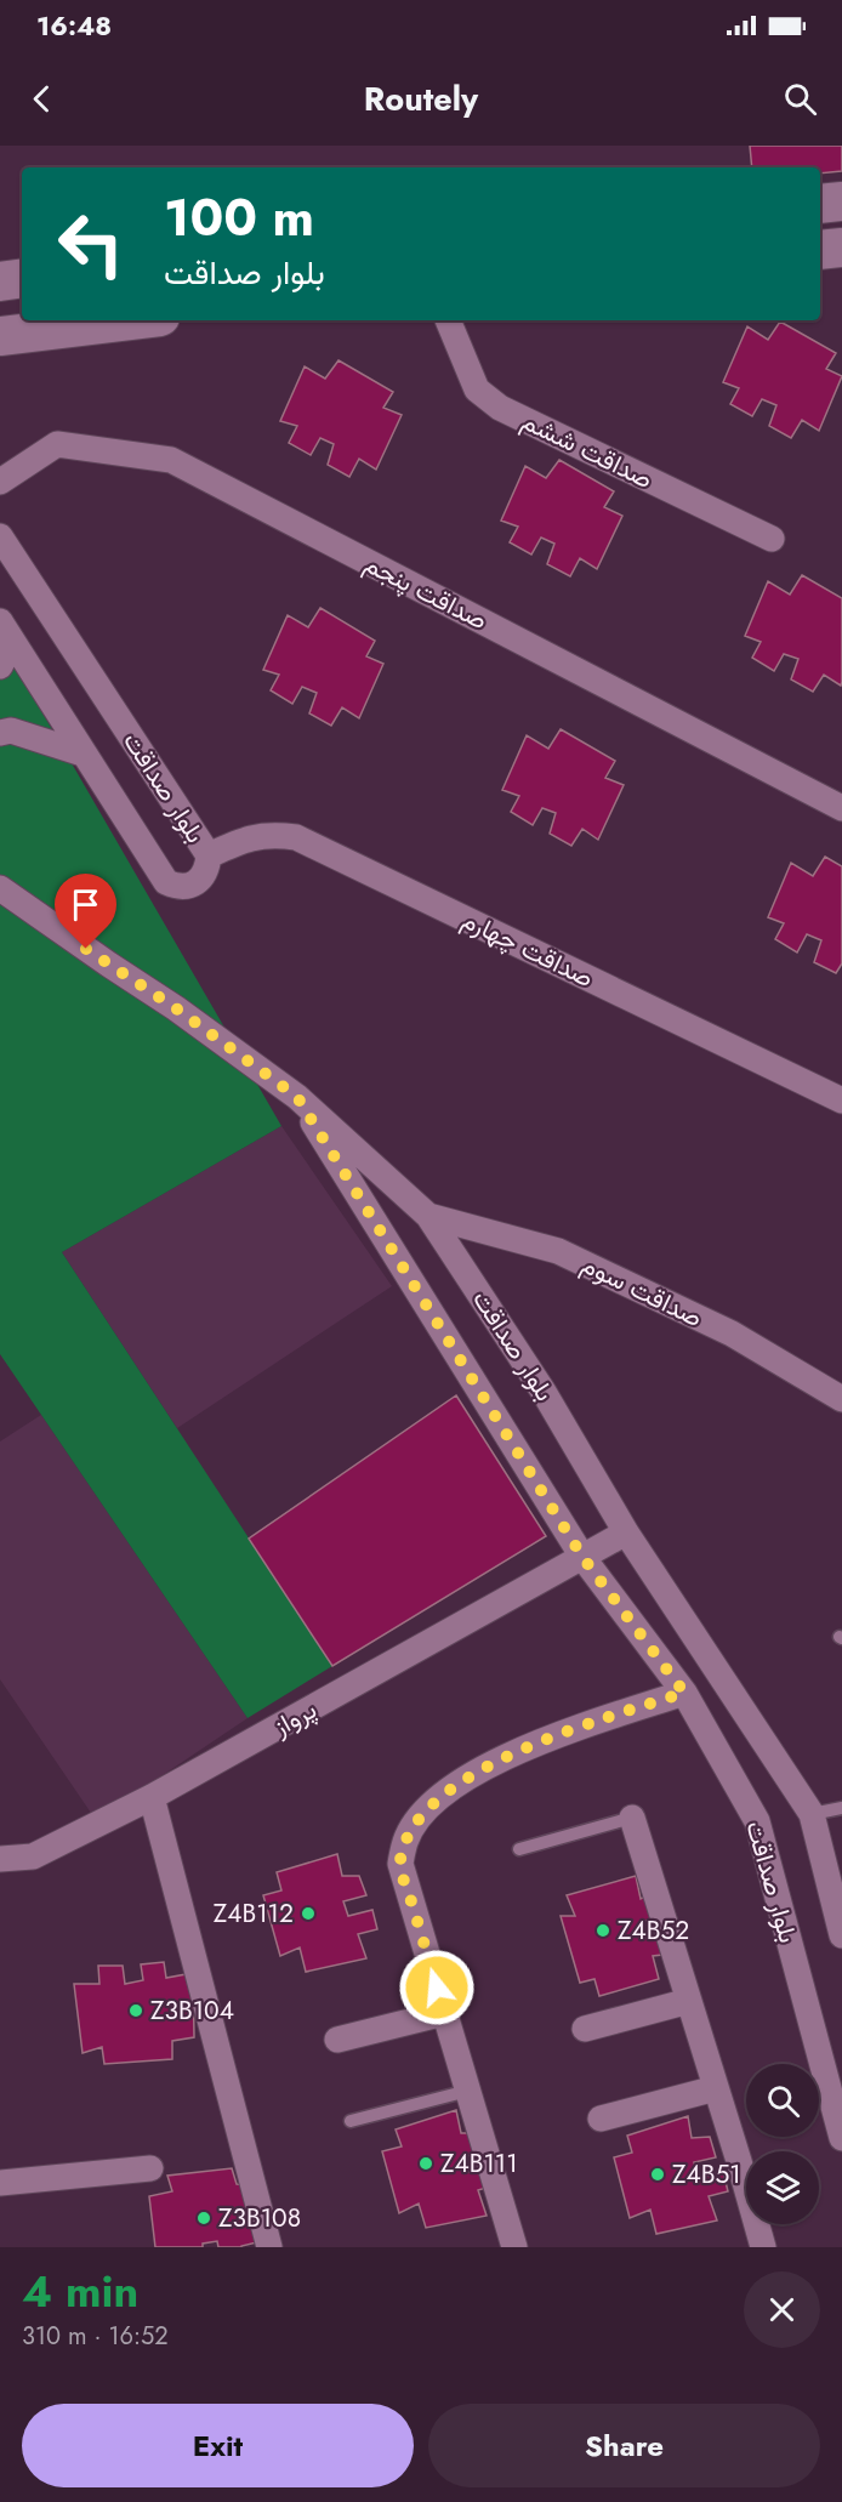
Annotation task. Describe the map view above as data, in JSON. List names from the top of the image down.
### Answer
{
  "streets": {
    "street": [
      "صداقت ششم",
      "صداقت پنجم",
      "بلوار صداقت",
      "صداقت چهارم",
      "صداقت سوم",
      "پرواز"
    ]
  },
  "crossings": [
    ["بلوار صداقت", "صداقت چهارم"],
    ["بلوار صداقت", "صداقت سوم"],
    ["بلوار صداقت", "پرواز"]
  ],
  "places": [
    "Z4B112",
    "Z4B52",
    "Z3B104",
    "Z4B111",
    "Z4B51",
    "Z3B108"
  ],
  "page": {
    "status": "16:48",
    "header": "Routely",
    "turn": ["100 m", "بلوار صداقت"],
    "heading": ["4 min", "310 m · 16:52"],
    "buttons": ["Exit", "Share"]
  }
}
